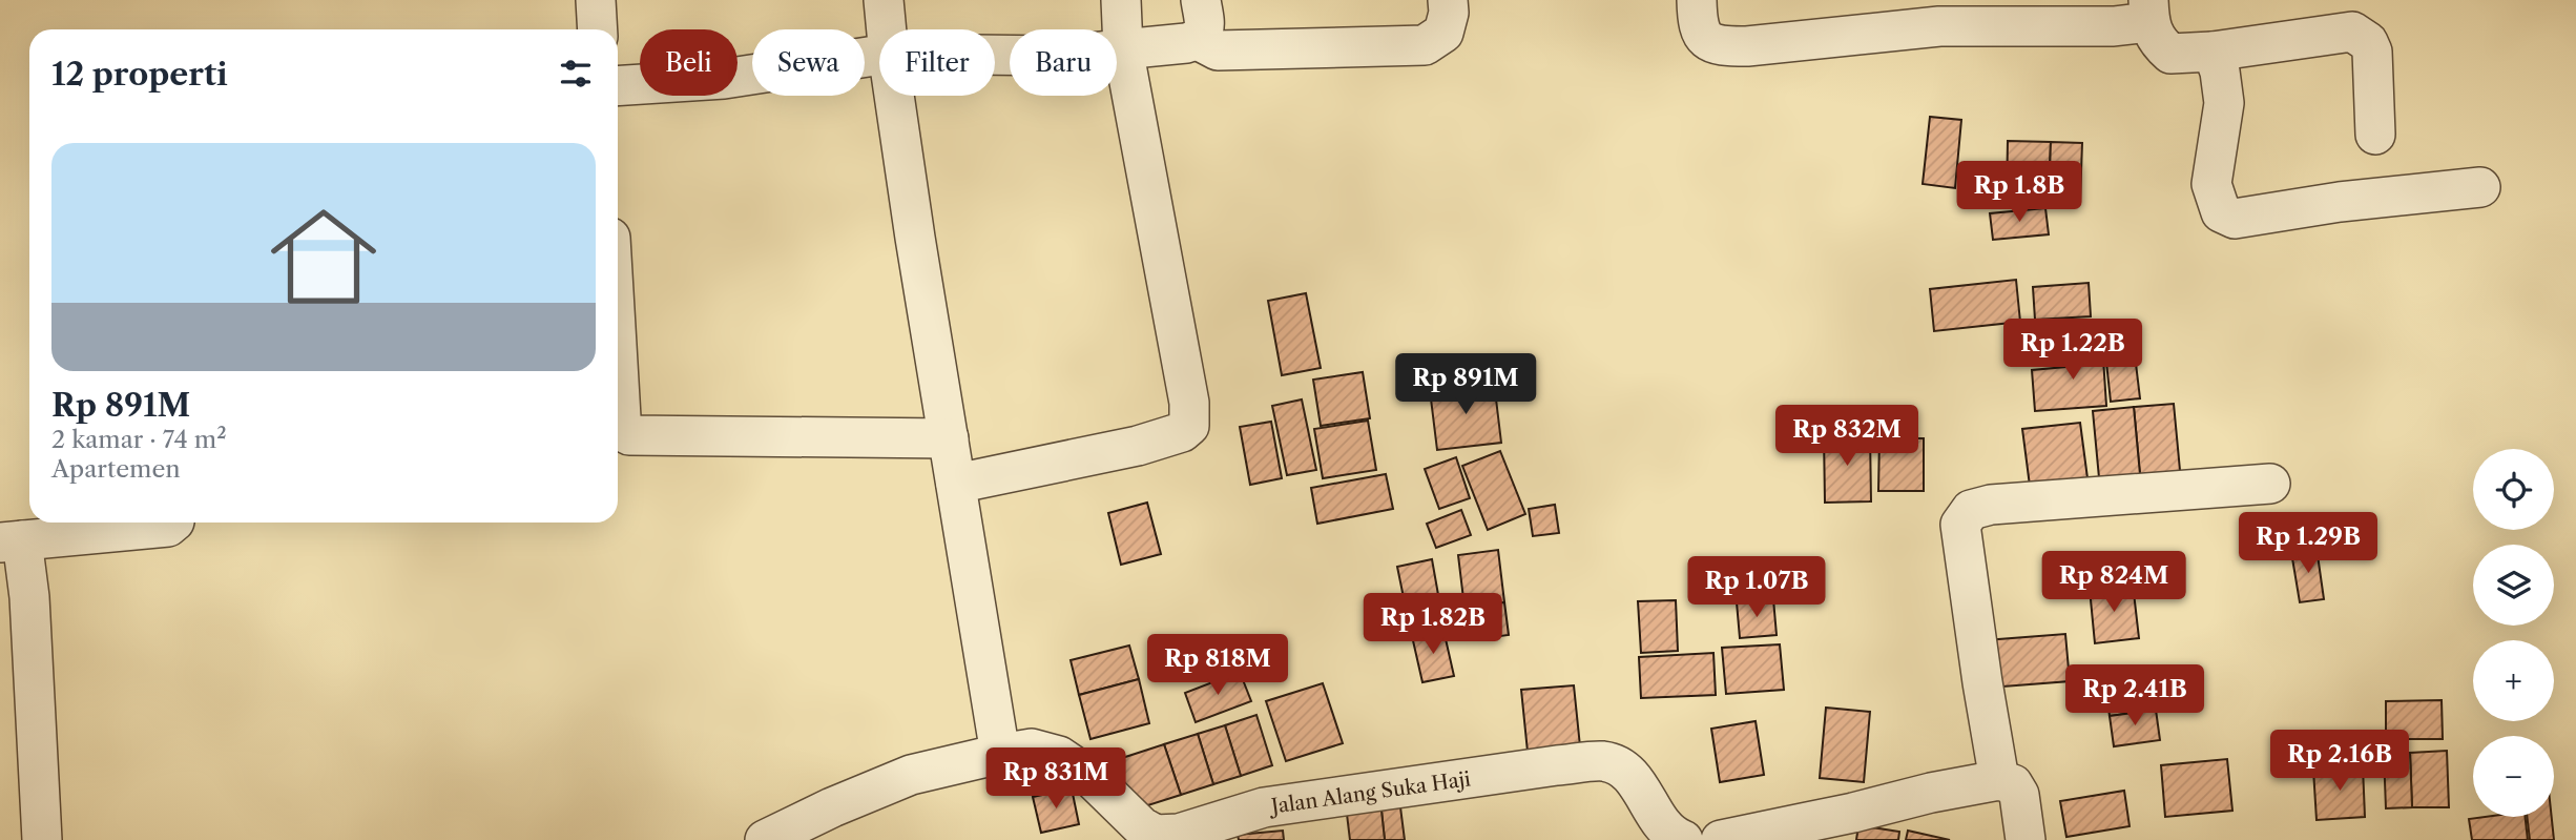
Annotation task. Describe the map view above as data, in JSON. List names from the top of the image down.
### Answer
{
  "streets": {
    "street": ["Jalan Alang Suka Haji"]
  },
  "page": {
    "chip": [
      "Beli",
      "Sewa",
      "Filter",
      "Baru"
    ],
    "heading": "12 properti",
    "list": [
      {
        "name": "Rp 891M",
        "note": "2 kamar · 74 m² · Apartemen"
      }
    ],
    "price": [
      "Rp 1.8B",
      "Rp 1.22B",
      "Rp 891M",
      "Rp 832M",
      "Rp 1.29B",
      "Rp 824M",
      "Rp 1.07B",
      "Rp 1.82B",
      "Rp 818M",
      "Rp 2.41B",
      "Rp 2.16B",
      "Rp 831M"
    ],
    "map_buttons": ["+", "−"]
  }
}
